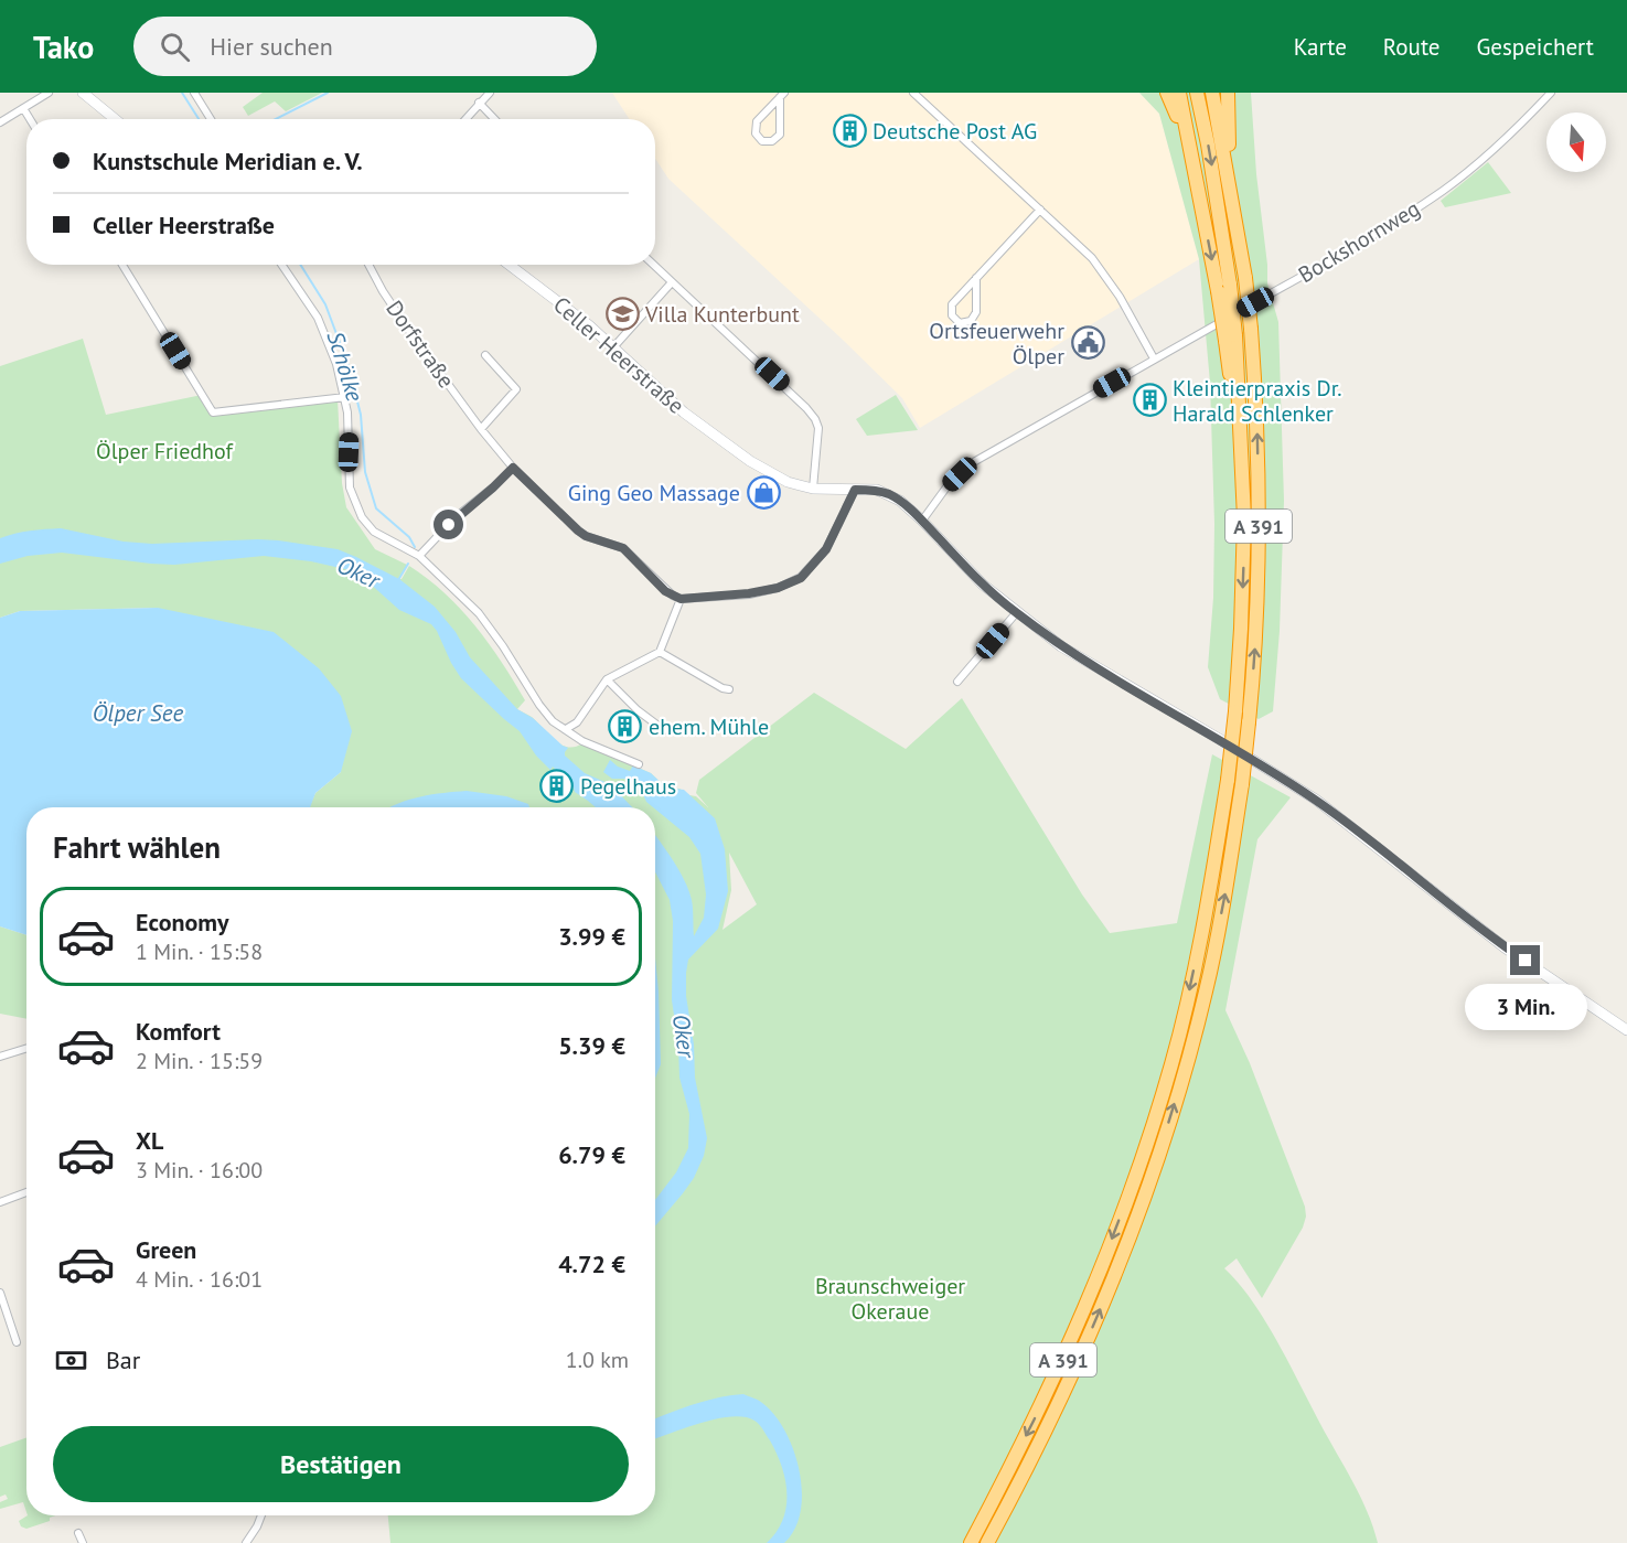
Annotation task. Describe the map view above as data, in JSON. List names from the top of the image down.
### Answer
{
  "streets": {
    "highway": ["A 391"],
    "main road": ["Celler Heerstraße"],
    "street": ["Bockshornweg", "Dorfstraße"]
  },
  "crossings": [
    ["Bockshornweg", "Celler Heerstraße"]
  ],
  "water": ["Schölke", "Oker", "Ölper See"],
  "parks": ["Ölper Friedhof", "Braunschweiger Okeraue"],
  "places": {
    "building": [
      "Deutsche Post AG",
      "Kleintierpraxis Dr. Harald Schlenker",
      "ehem. Mühle",
      "Pegelhaus"
    ],
    "school or university": ["Villa Kunterbunt"],
    "public building": ["Ortsfeuerwehr Ölper"],
    "shop": ["Ging Geo Massage"]
  },
  "north": "bottom",
  "page": {
    "header": "Tako",
    "search": "Hier suchen",
    "nav": ["Karte", "Route", "Gespeichert"],
    "banner": ["Kunstschule Meridian e. V.", "Celler Heerstraße"],
    "heading": "Fahrt wählen",
    "list": [
      {
        "name": "Economy",
        "note": "1 Min. · 15:58",
        "value": "3.99 €"
      },
      {
        "name": "Komfort",
        "note": "2 Min. · 15:59",
        "value": "5.39 €"
      },
      {
        "name": "XL",
        "note": "3 Min. · 16:00",
        "value": "6.79 €"
      },
      {
        "name": "Green",
        "note": "4 Min. · 16:01",
        "value": "4.72 €"
      }
    ],
    "bubble": "3 Min.",
    "pay": ["Bar", "1.0 km"],
    "buttons": "Bestätigen"
  }
}
